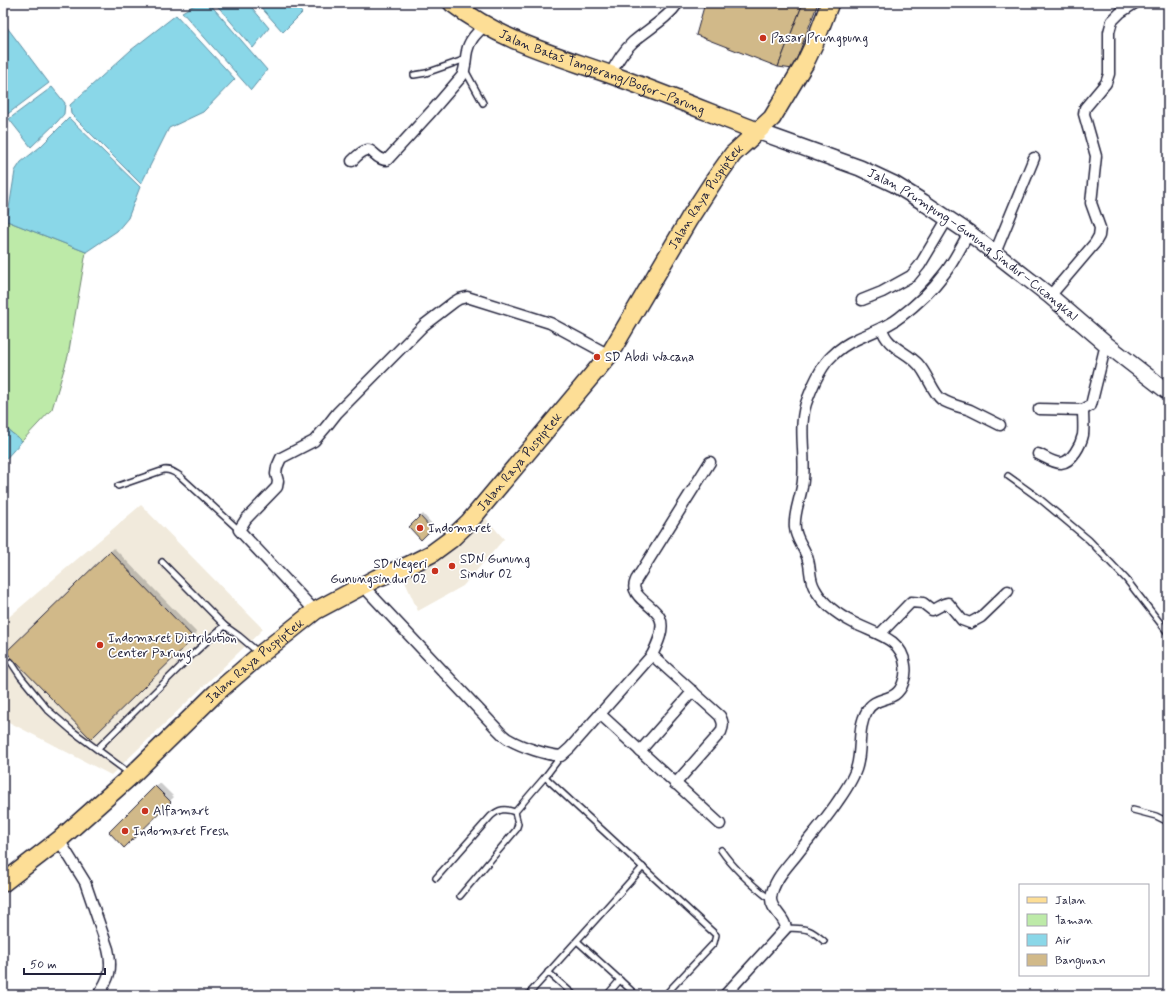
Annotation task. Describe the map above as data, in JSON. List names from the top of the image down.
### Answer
{
  "streets": {
    "main road": ["Jalan Batas Tangerang/Bogor–Parung", "Jalan Raya Puspiptek", "Jalan Prumpung–Gunung Sindur–Cicangkal"]
  },
  "crossings": [
    ["Jalan Batas Tangerang/Bogor–Parung", "Jalan Raya Puspiptek"],
    ["Jalan Batas Tangerang/Bogor–Parung", "Jalan Prumpung–Gunung Sindur–Cicangkal"],
    ["Jalan Raya Puspiptek", "Jalan Prumpung–Gunung Sindur–Cicangkal"]
  ],
  "places": [
    "Pasar Prungpung",
    "SD Abdi Wacana",
    "Indomaret",
    "SDN Gunung Sindur 02",
    "SD Negeri Gunungsindur 02",
    "Indomaret Distribution Center Parung",
    "Alfamart",
    "Indomaret Fresh"
  ],
  "legend": [
    "Jalan",
    "Taman",
    "Air",
    "Bangunan"
  ],
  "scale_bar": "50 m"
}
